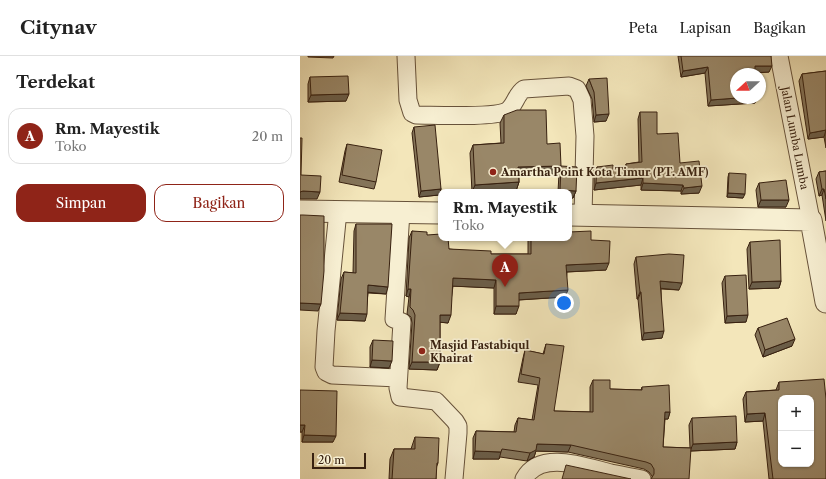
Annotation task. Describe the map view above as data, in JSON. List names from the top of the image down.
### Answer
{
  "streets": {
    "street": ["Jalan Lumba Lumba"]
  },
  "places": ["Amartha Point Kota Timur (PT. AMF)", "Masjid Fastabiqul Khairat"],
  "scale_bar": "20 m",
  "north": "left",
  "page": {
    "header": "Citynav",
    "nav": ["Peta", "Lapisan", "Bagikan"],
    "heading": "Terdekat",
    "list": [
      {
        "mark": "A",
        "name": "Rm. Mayestik",
        "note": "Toko",
        "value": "20 m"
      }
    ],
    "buttons": ["Simpan", "Bagikan"],
    "popup": ["Rm. Mayestik", "Toko"],
    "pins": "A",
    "map_buttons": ["+", "−"],
    "scale": "20 m"
  }
}
